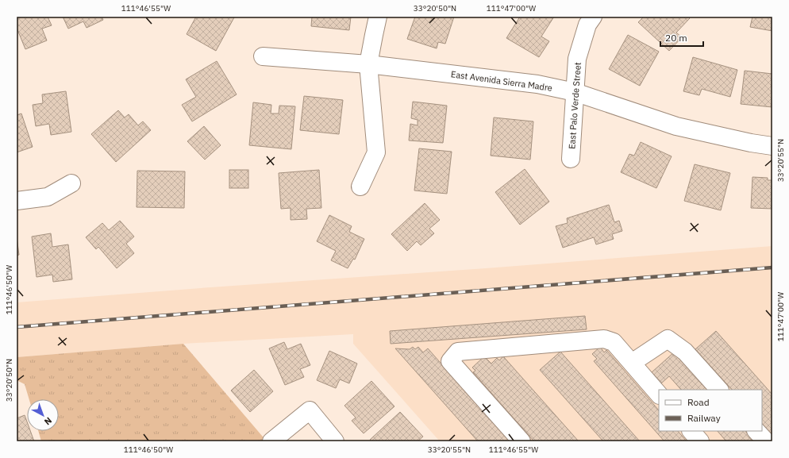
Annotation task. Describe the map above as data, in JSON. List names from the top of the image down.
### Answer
{
  "streets": {
    "street": ["East Avenida Sierra Madre", "East Palo Verde Street"]
  },
  "crossings": [
    ["East Avenida Sierra Madre", "East Palo Verde Street"]
  ],
  "legend": ["Road", "Railway"],
  "scale_bar": "20 m",
  "north": "bottom right",
  "coordinates": [
    "111°46'55\"W",
    "33°20'50\"N",
    "111°47'00\"W",
    "33°20'55\"N",
    "111°46'50\"W"
  ]
}
